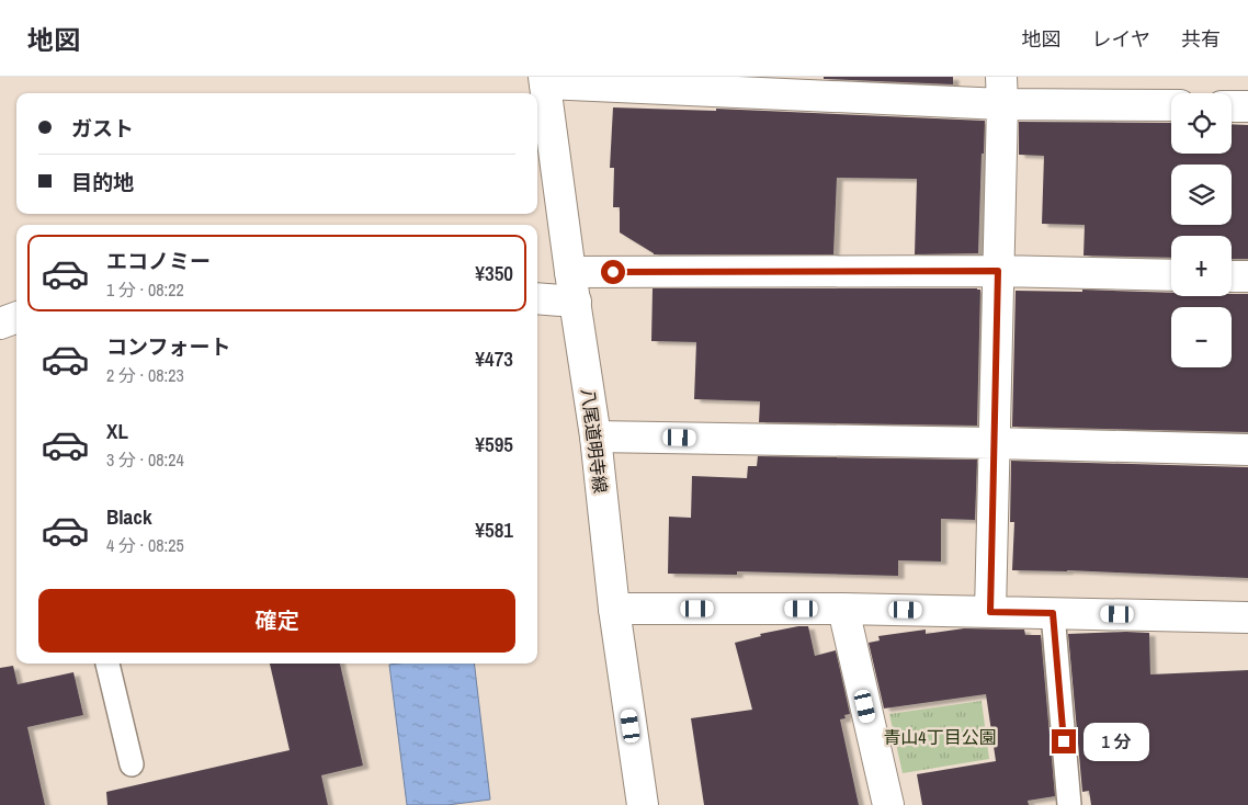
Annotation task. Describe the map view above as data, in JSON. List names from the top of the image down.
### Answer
{
  "streets": {
    "street": ["八尾道明寺線"]
  },
  "parks": ["青山4丁目公園"],
  "page": {
    "header": "地図",
    "nav": ["地図", "レイヤ", "共有"],
    "map_buttons": ["+", "−"],
    "banner": ["ガスト", "目的地"],
    "list": [
      {
        "name": "エコノミー",
        "note": "1 分 · 08:22",
        "value": "¥350"
      },
      {
        "name": "コンフォート",
        "note": "2 分 · 08:23",
        "value": "¥473"
      },
      {
        "name": "XL",
        "note": "3 分 · 08:24",
        "value": "¥595"
      },
      {
        "name": "Black",
        "note": "4 分 · 08:25",
        "value": "¥581"
      }
    ],
    "buttons": "確定",
    "bubble": "1 分"
  }
}
